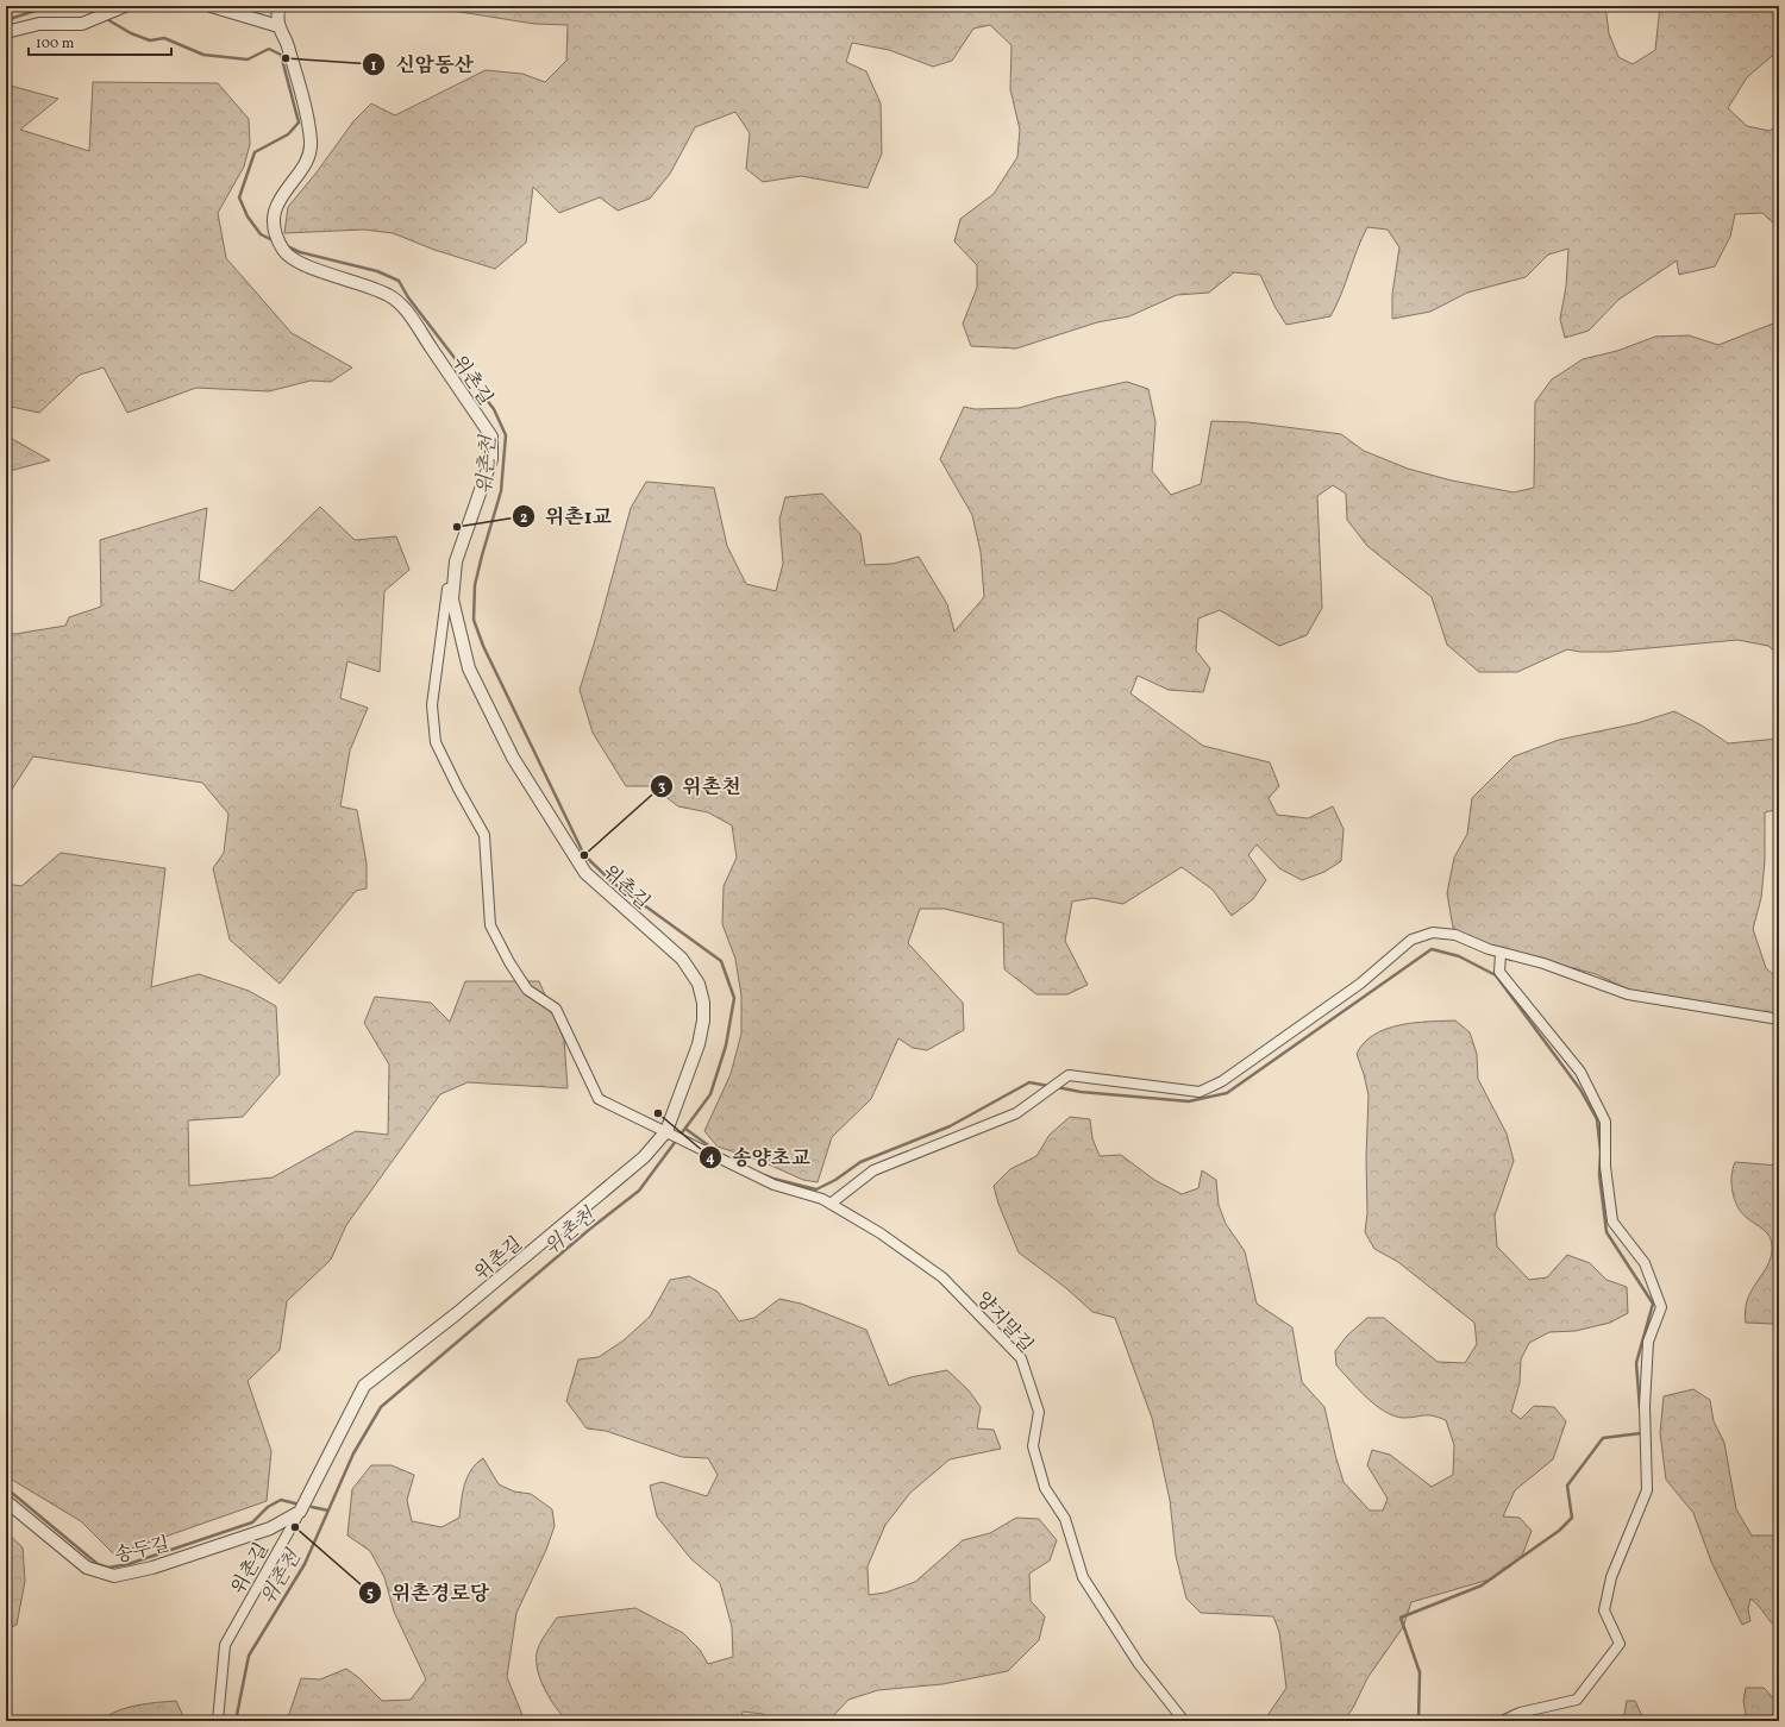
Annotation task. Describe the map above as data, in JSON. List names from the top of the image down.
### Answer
{
  "streets": {
    "street": ["위촌길", "양지말길", "송두길"]
  },
  "crossings": [
    ["위촌길", "양지말길"],
    ["위촌길", "송두길"]
  ],
  "water": ["위촌천"],
  "places": [
    "신암동산",
    "위촌1교",
    "위촌천",
    "송양초교",
    "위촌경로당"
  ],
  "scale_bar": "100 m"
}
